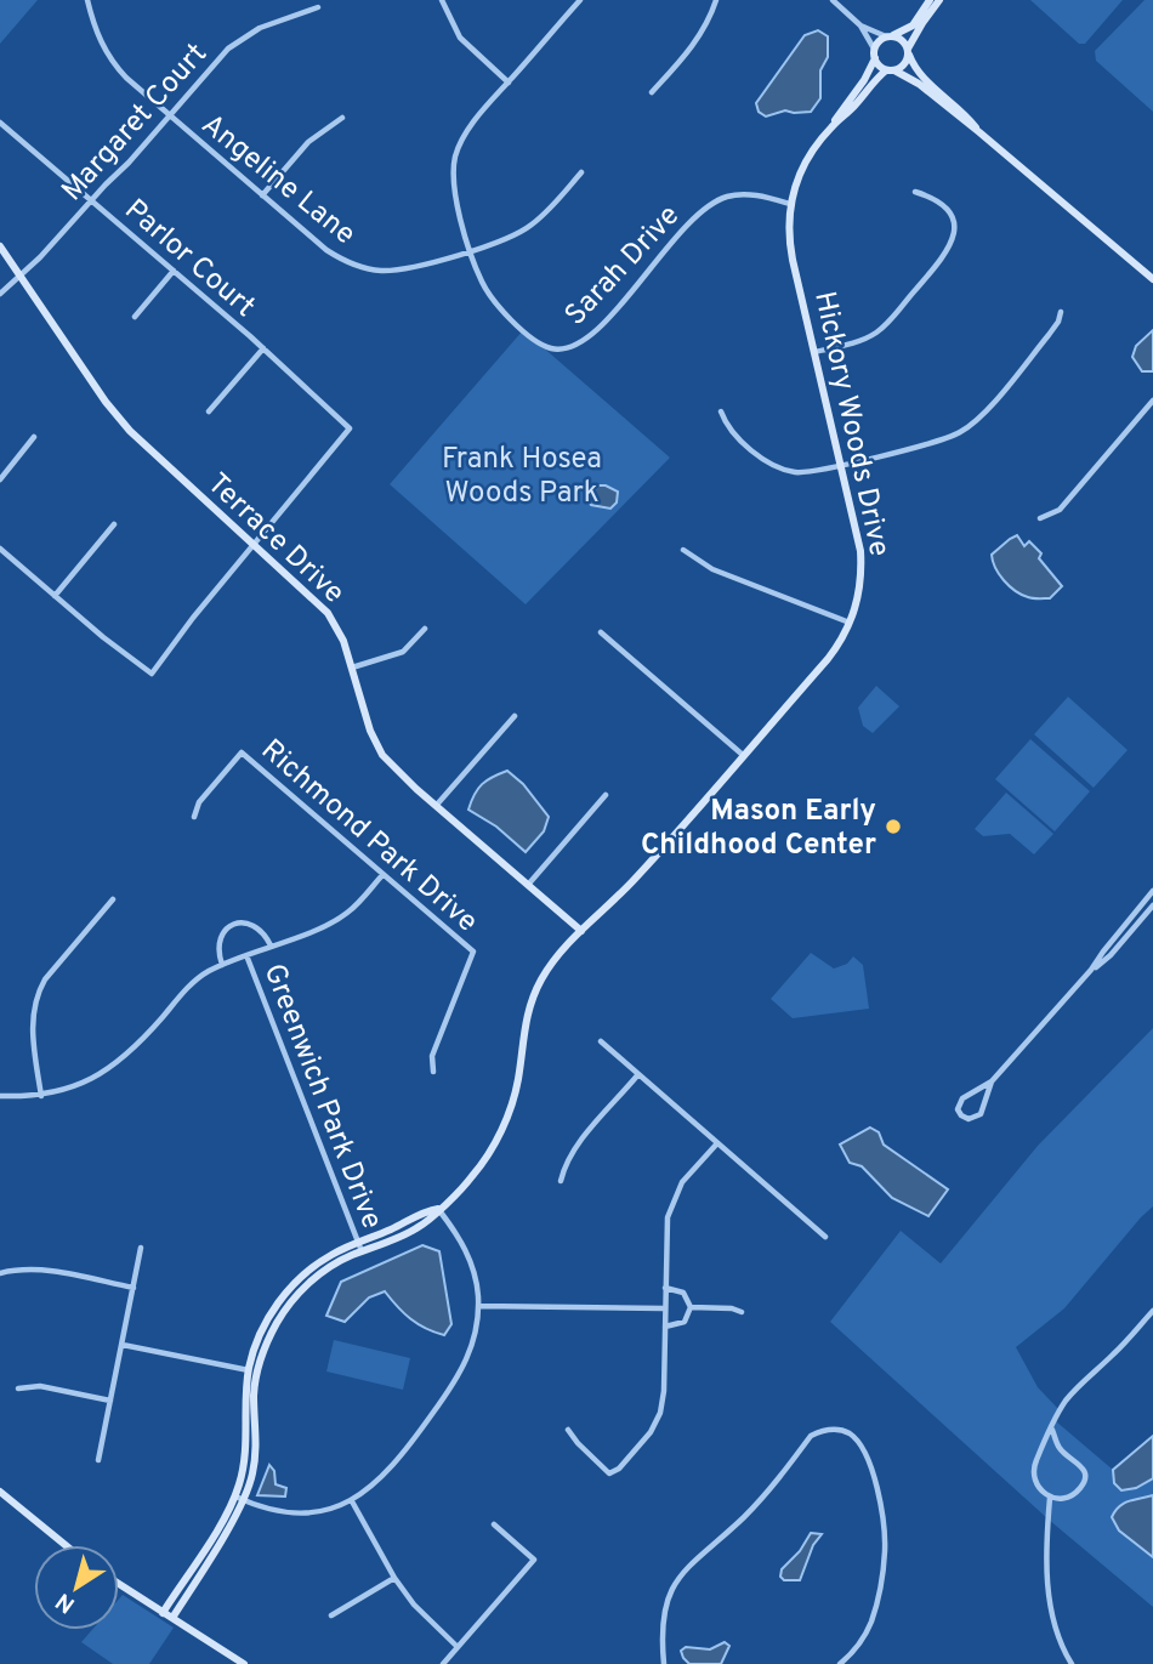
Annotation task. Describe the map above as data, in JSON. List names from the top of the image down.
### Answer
{
  "streets": {
    "street": [
      "Margaret Court",
      "Angeline Lane",
      "Parlor Court",
      "Sarah Drive",
      "Hickory Woods Drive",
      "Terrace Drive",
      "Richmond Park Drive",
      "Greenwich Park Drive"
    ]
  },
  "crossings": [
    ["Margaret Court", "Angeline Lane"],
    ["Margaret Court", "Parlor Court"],
    ["Margaret Court", "Terrace Drive"],
    ["Angeline Lane", "Sarah Drive"],
    ["Parlor Court", "Terrace Drive"],
    ["Sarah Drive", "Hickory Woods Drive"],
    ["Hickory Woods Drive", "Terrace Drive"],
    ["Hickory Woods Drive", "Greenwich Park Drive"]
  ],
  "parks": ["Frank Hosea Woods Park"],
  "places": ["Mason Early Childhood Center"],
  "north": "bottom left"
}
